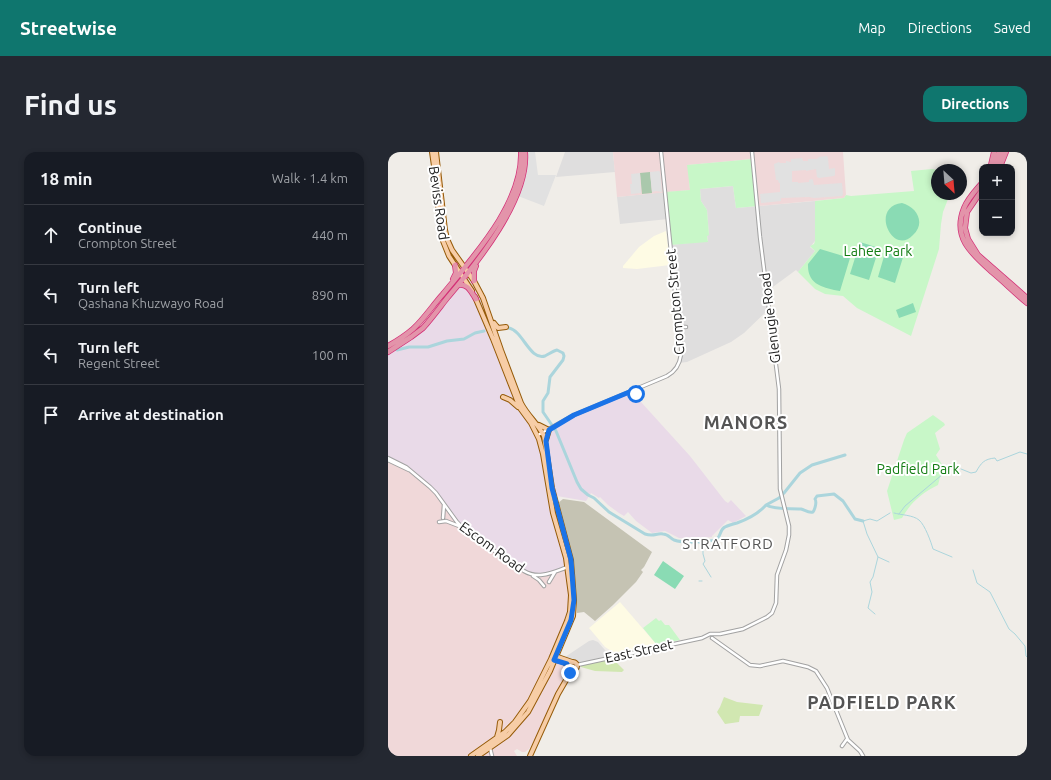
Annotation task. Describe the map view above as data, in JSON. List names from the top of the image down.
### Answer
{
  "streets": {
    "main road": ["Beviss Road"],
    "street": [
      "Crompton Street",
      "Glenugie Road",
      "Escom Road",
      "East Street"
    ]
  },
  "crossings": [
    ["Glenugie Road", "East Street"]
  ],
  "districts": ["MANORS", "STRATFORD", "PADFIELD PARK"],
  "parks": ["Lahee Park", "Padfield Park"],
  "north": "bottom right",
  "page": {
    "header": "Streetwise",
    "nav": ["Map", "Directions", "Saved"],
    "buttons": "Directions",
    "title": "Find us",
    "heading": ["18 min", "Walk · 1.4 km"],
    "map_buttons": ["+", "−"],
    "list": [
      ["Continue", "Crompton Street", "440 m"],
      ["Turn left", "Qashana Khuzwayo Road", "890 m"],
      ["Turn left", "Regent Street", "100 m"],
      "Arrive at destination"
    ]
  }
}
